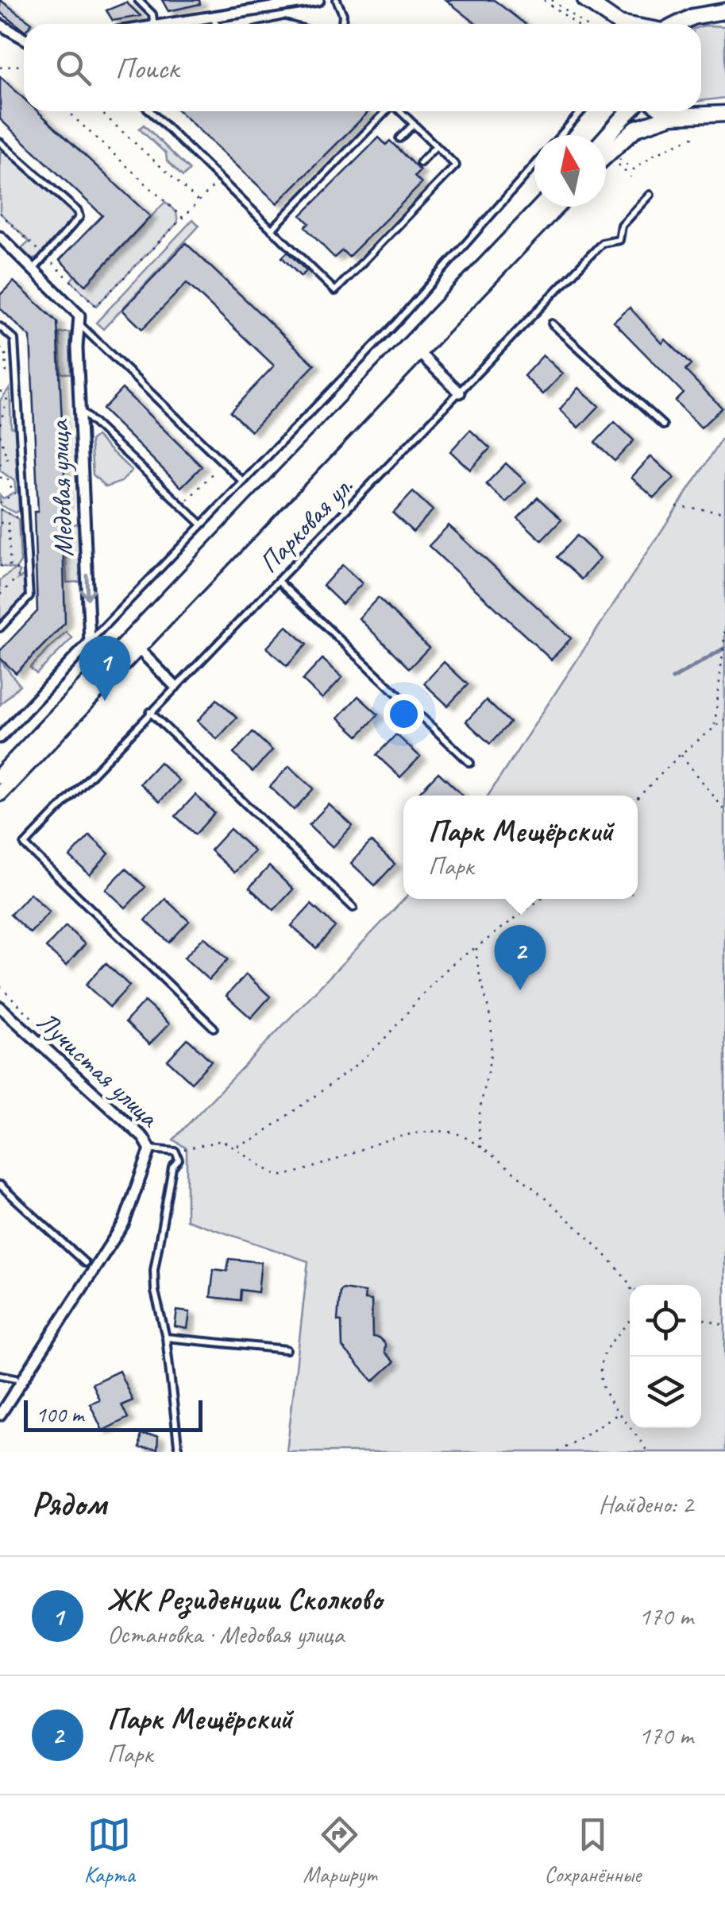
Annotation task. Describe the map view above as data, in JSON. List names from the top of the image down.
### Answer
{
  "streets": {
    "street": ["Медовая улица", "Лучистая улица"],
    "lane": ["Парковая ул."]
  },
  "one_way": ["Медовая улица"],
  "scale_bar": "100 m",
  "north": "top",
  "page": {
    "search": "Поиск",
    "pins": ["1", "2"],
    "popup": ["Парк Мещёрский", "Парк"],
    "scale": "100 m",
    "heading": ["Рядом", "Найдено: 2"],
    "list": [
      {
        "mark": "1",
        "name": "ЖК Резиденции Сколково",
        "note": "Остановка · Медовая улица",
        "value": "170 m"
      },
      {
        "mark": "2",
        "name": "Парк Мещёрский",
        "note": "Парк",
        "value": "170 m"
      }
    ],
    "nav": ["Карта", "Маршрут", "Сохранённые"]
  }
}
